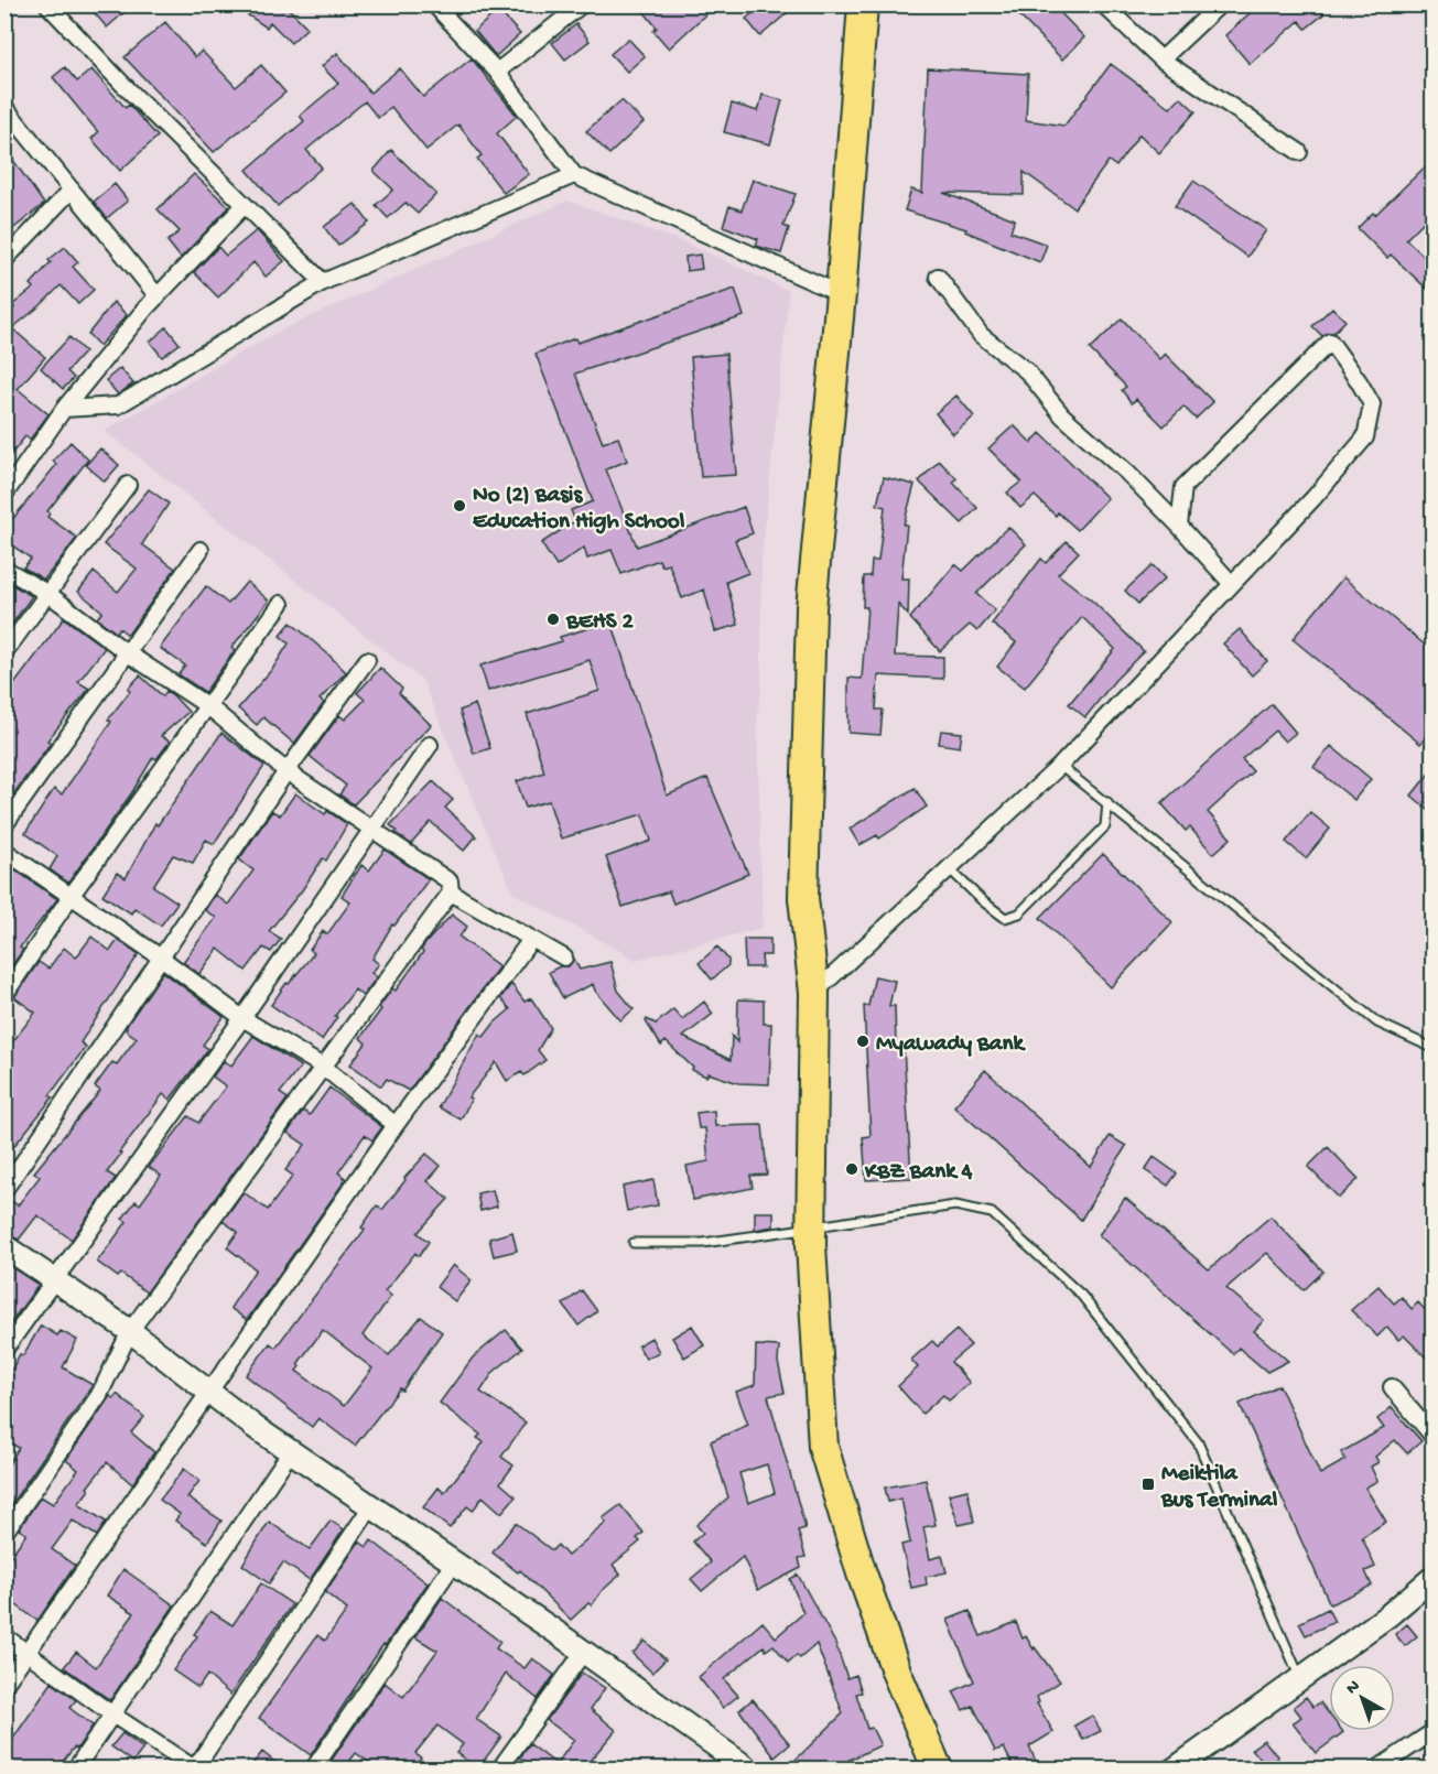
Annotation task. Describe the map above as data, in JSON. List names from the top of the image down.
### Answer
{
  "places": {
    "other": [
      "No (2) Basis Education High School",
      "BEHS 2",
      "Myawady Bank",
      "KBZ Bank 4"
    ],
    "transit": ["Meiktila Bus Terminal"]
  },
  "north": "top left"
}
